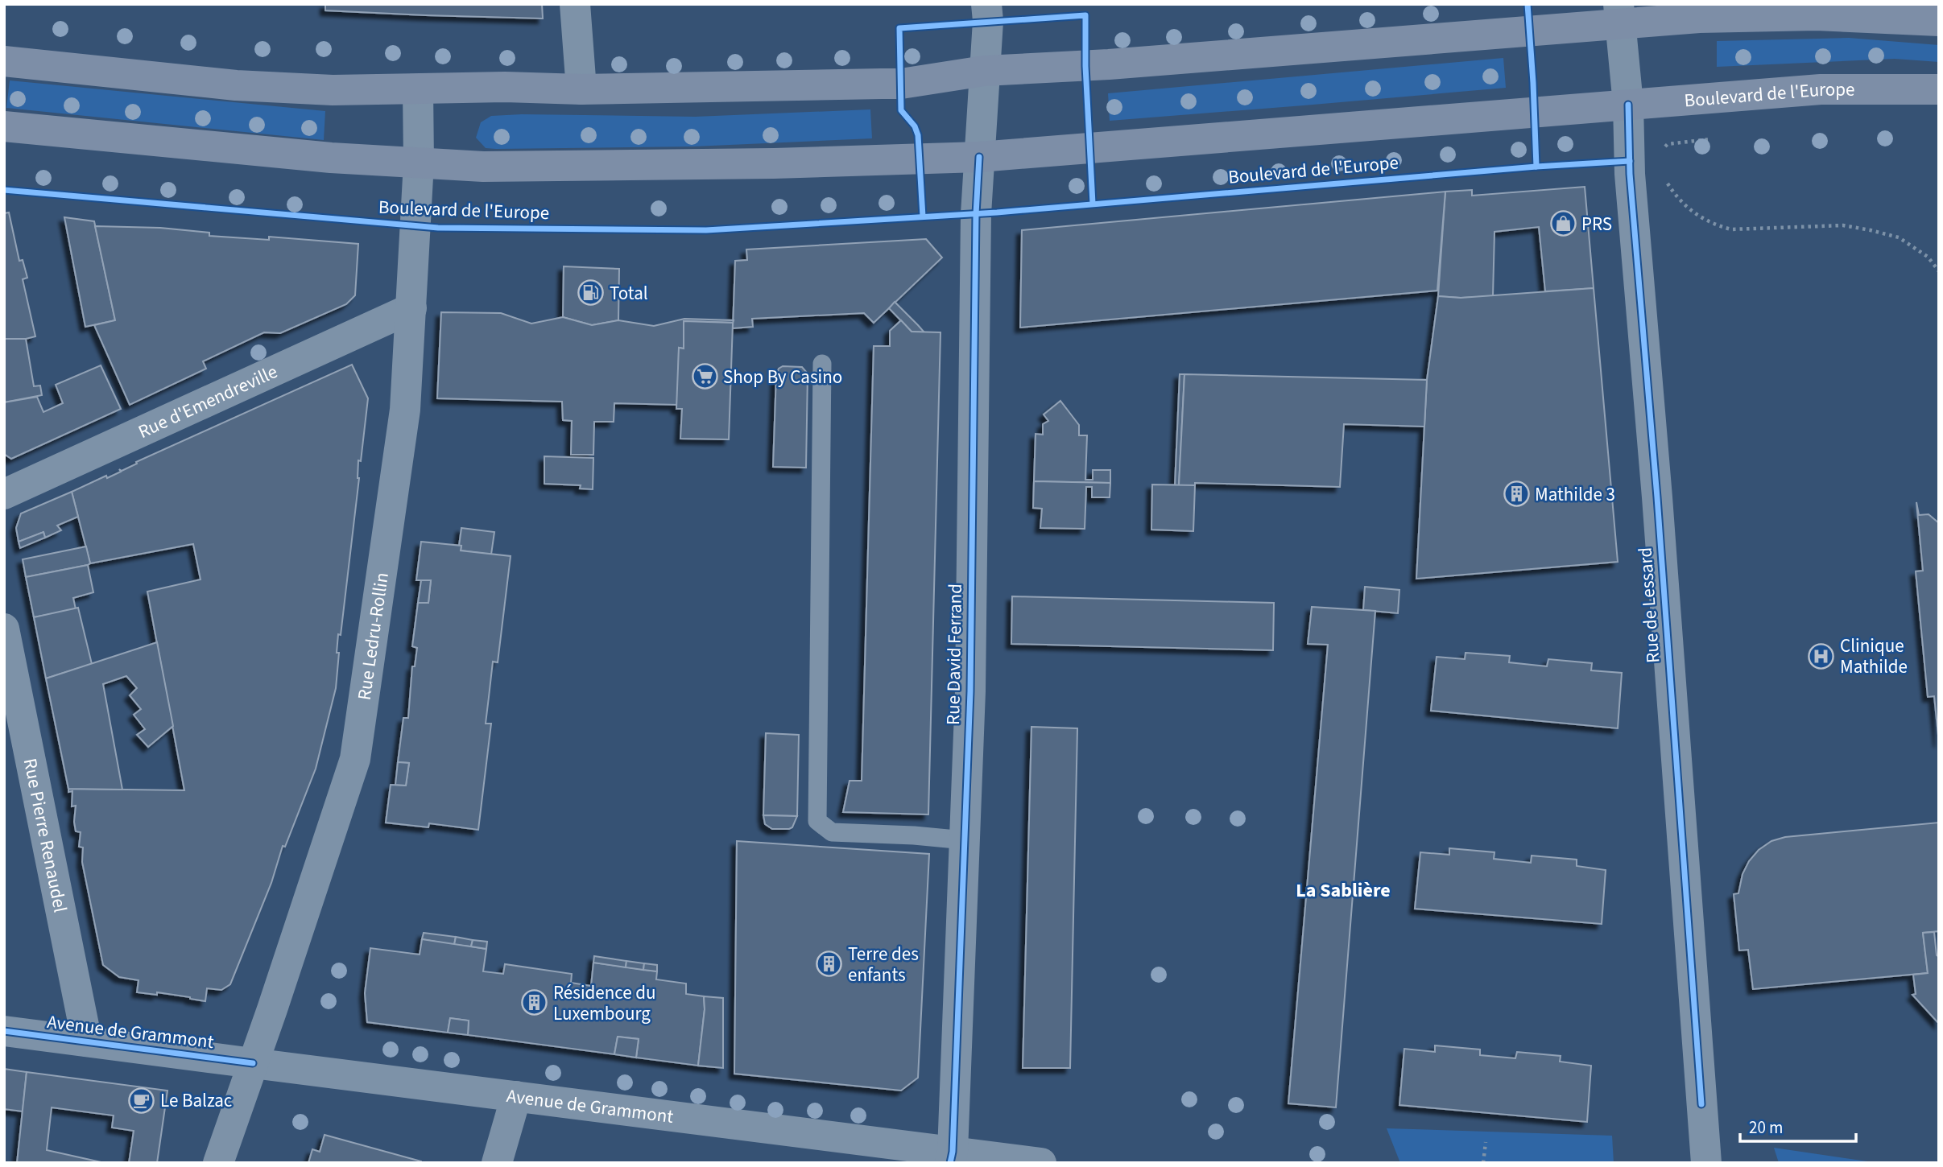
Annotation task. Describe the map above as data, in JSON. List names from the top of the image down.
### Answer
{
  "streets": {
    "main road": ["Boulevard de l'Europe"],
    "street": [
      "Rue d'Emendreville",
      "Rue de Lessard",
      "Rue Ledru-Rollin",
      "Rue David Ferrand",
      "Rue Pierre Renaudel",
      "Avenue de Grammont"
    ]
  },
  "crossings": [
    ["Boulevard de l'Europe", "Rue de Lessard"],
    ["Boulevard de l'Europe", "Rue Ledru-Rollin"],
    ["Boulevard de l'Europe", "Rue David Ferrand"],
    ["Rue d'Emendreville", "Rue Ledru-Rollin"],
    ["Rue Ledru-Rollin", "Avenue de Grammont"],
    ["Rue David Ferrand", "Avenue de Grammont"],
    ["Rue Pierre Renaudel", "Avenue de Grammont"]
  ],
  "districts": ["La Sablière"],
  "places": {
    "shop": ["PRS"],
    "fuel station": ["Total"],
    "supermarket": ["Shop By Casino"],
    "building": ["Mathilde 3", "Terre des enfants", "Résidence du Luxembourg"],
    "hospital": ["Clinique Mathilde"],
    "cafe": ["Le Balzac"]
  },
  "scale_bar": "20 m"
}
